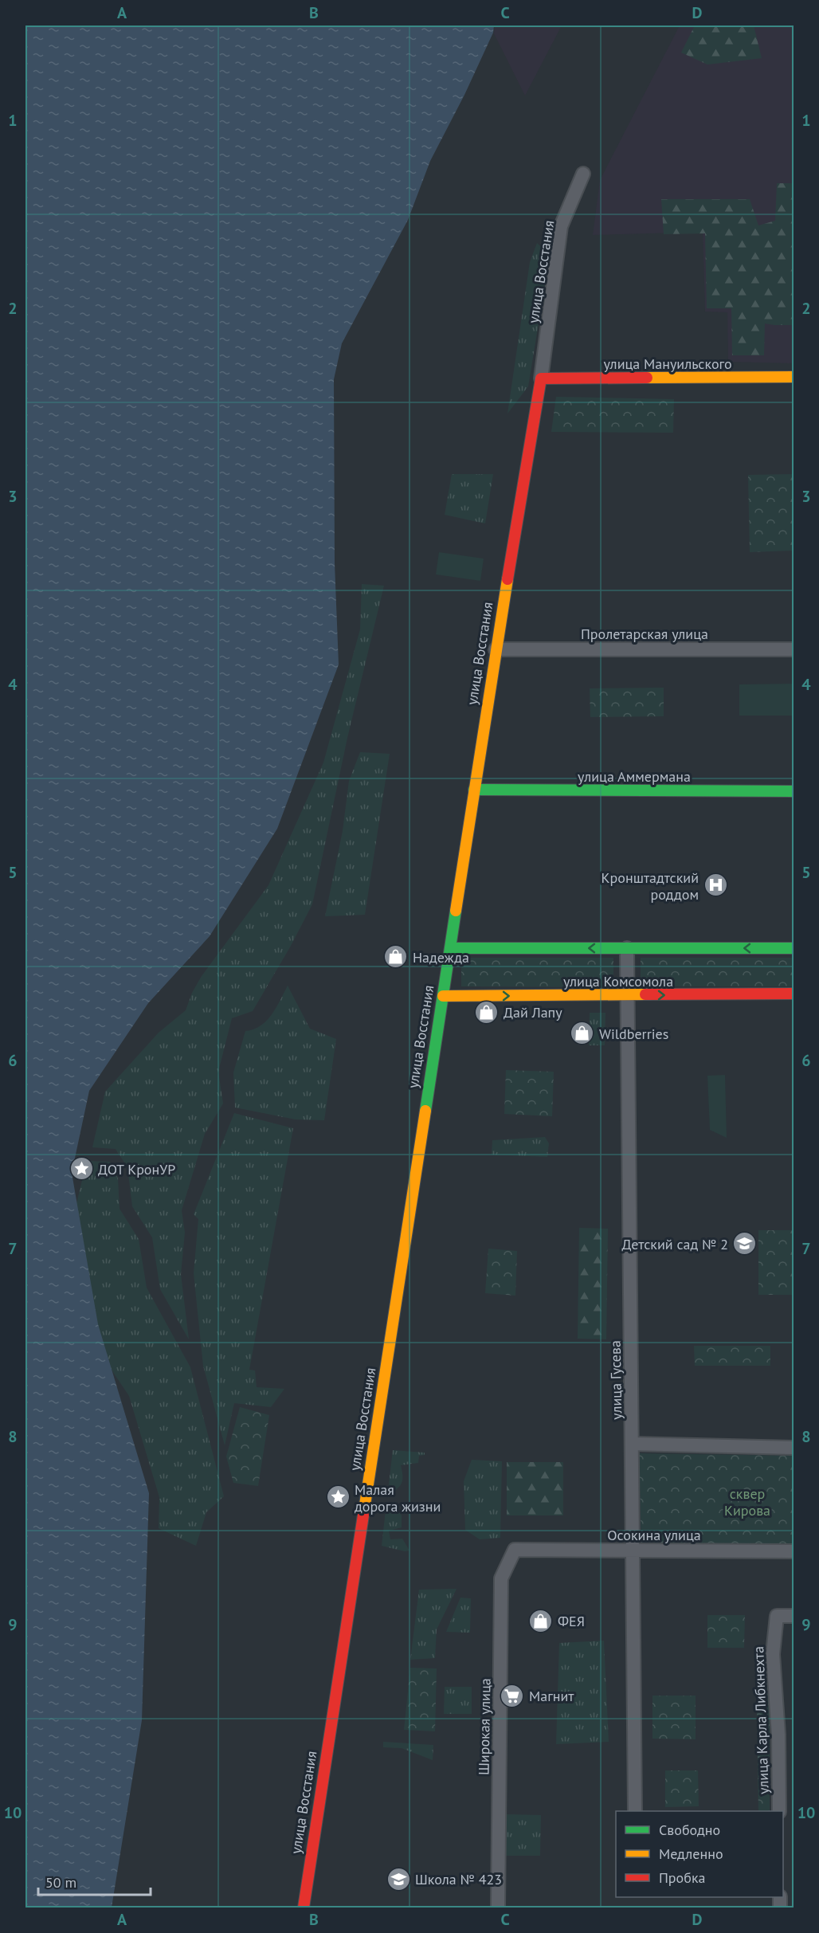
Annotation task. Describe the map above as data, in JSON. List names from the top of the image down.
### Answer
{
  "streets": {
    "street": [
      "улица Восстания",
      "улица Мануильского",
      "Пролетарская улица",
      "улица Аммермана",
      "улица Комсомола",
      "улица Гусева",
      "Осокина улица",
      "улица Карла Либкнехта",
      "Широкая улица"
    ]
  },
  "crossings": [
    ["улица Восстания", "улица Мануильского"],
    ["улица Восстания", "Пролетарская улица"],
    ["улица Восстания", "улица Аммермана"],
    ["улица Восстания", "улица Комсомола"],
    ["улица Комсомола", "улица Гусева"],
    ["улица Гусева", "Осокина улица"],
    ["Осокина улица", "Широкая улица"]
  ],
  "parks": ["сквер Кирова"],
  "places": {
    "hospital": ["Кронштадтский роддом"],
    "shop": [
      "Надежда",
      "Дай Лапу",
      "Wildberries",
      "ФЕЯ"
    ],
    "place": ["ДОТ КронУР", "Малая дорога жизни"],
    "school or university": ["Детский сад № 2", "Школа № 423"],
    "supermarket": ["Магнит"]
  },
  "legend": ["Свободно", "Медленно", "Пробка"],
  "scale_bar": "50 m",
  "grid": {
    "columns": [
      "A",
      "B",
      "C",
      "D"
    ],
    "rows": [
      "1",
      "2",
      "3",
      "4",
      "5",
      "6",
      "7",
      "8",
      "9",
      "10"
    ]
  }
}
